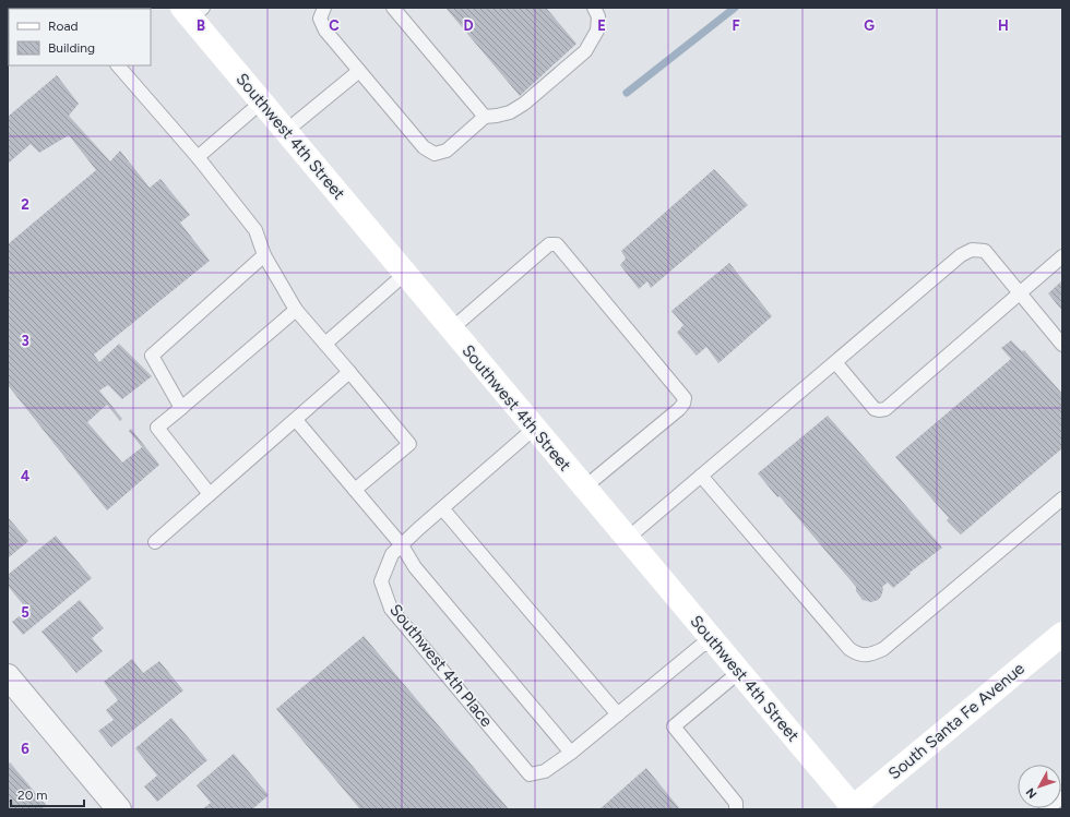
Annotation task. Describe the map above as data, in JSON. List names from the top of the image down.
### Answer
{
  "streets": {
    "main road": ["Southwest 4th Street", "South Santa Fe Avenue"],
    "lane": ["Southwest 4th Place"]
  },
  "crossings": [
    ["Southwest 4th Street", "Southwest 4th Place"],
    ["Southwest 4th Street", "South Santa Fe Avenue"]
  ],
  "legend": ["Road", "Building"],
  "scale_bar": "20 m",
  "north": "bottom left",
  "grid": {
    "columns": [
      "B",
      "C",
      "D",
      "E",
      "F",
      "G",
      "H"
    ],
    "rows": [
      "2",
      "3",
      "4",
      "5",
      "6"
    ]
  }
}
